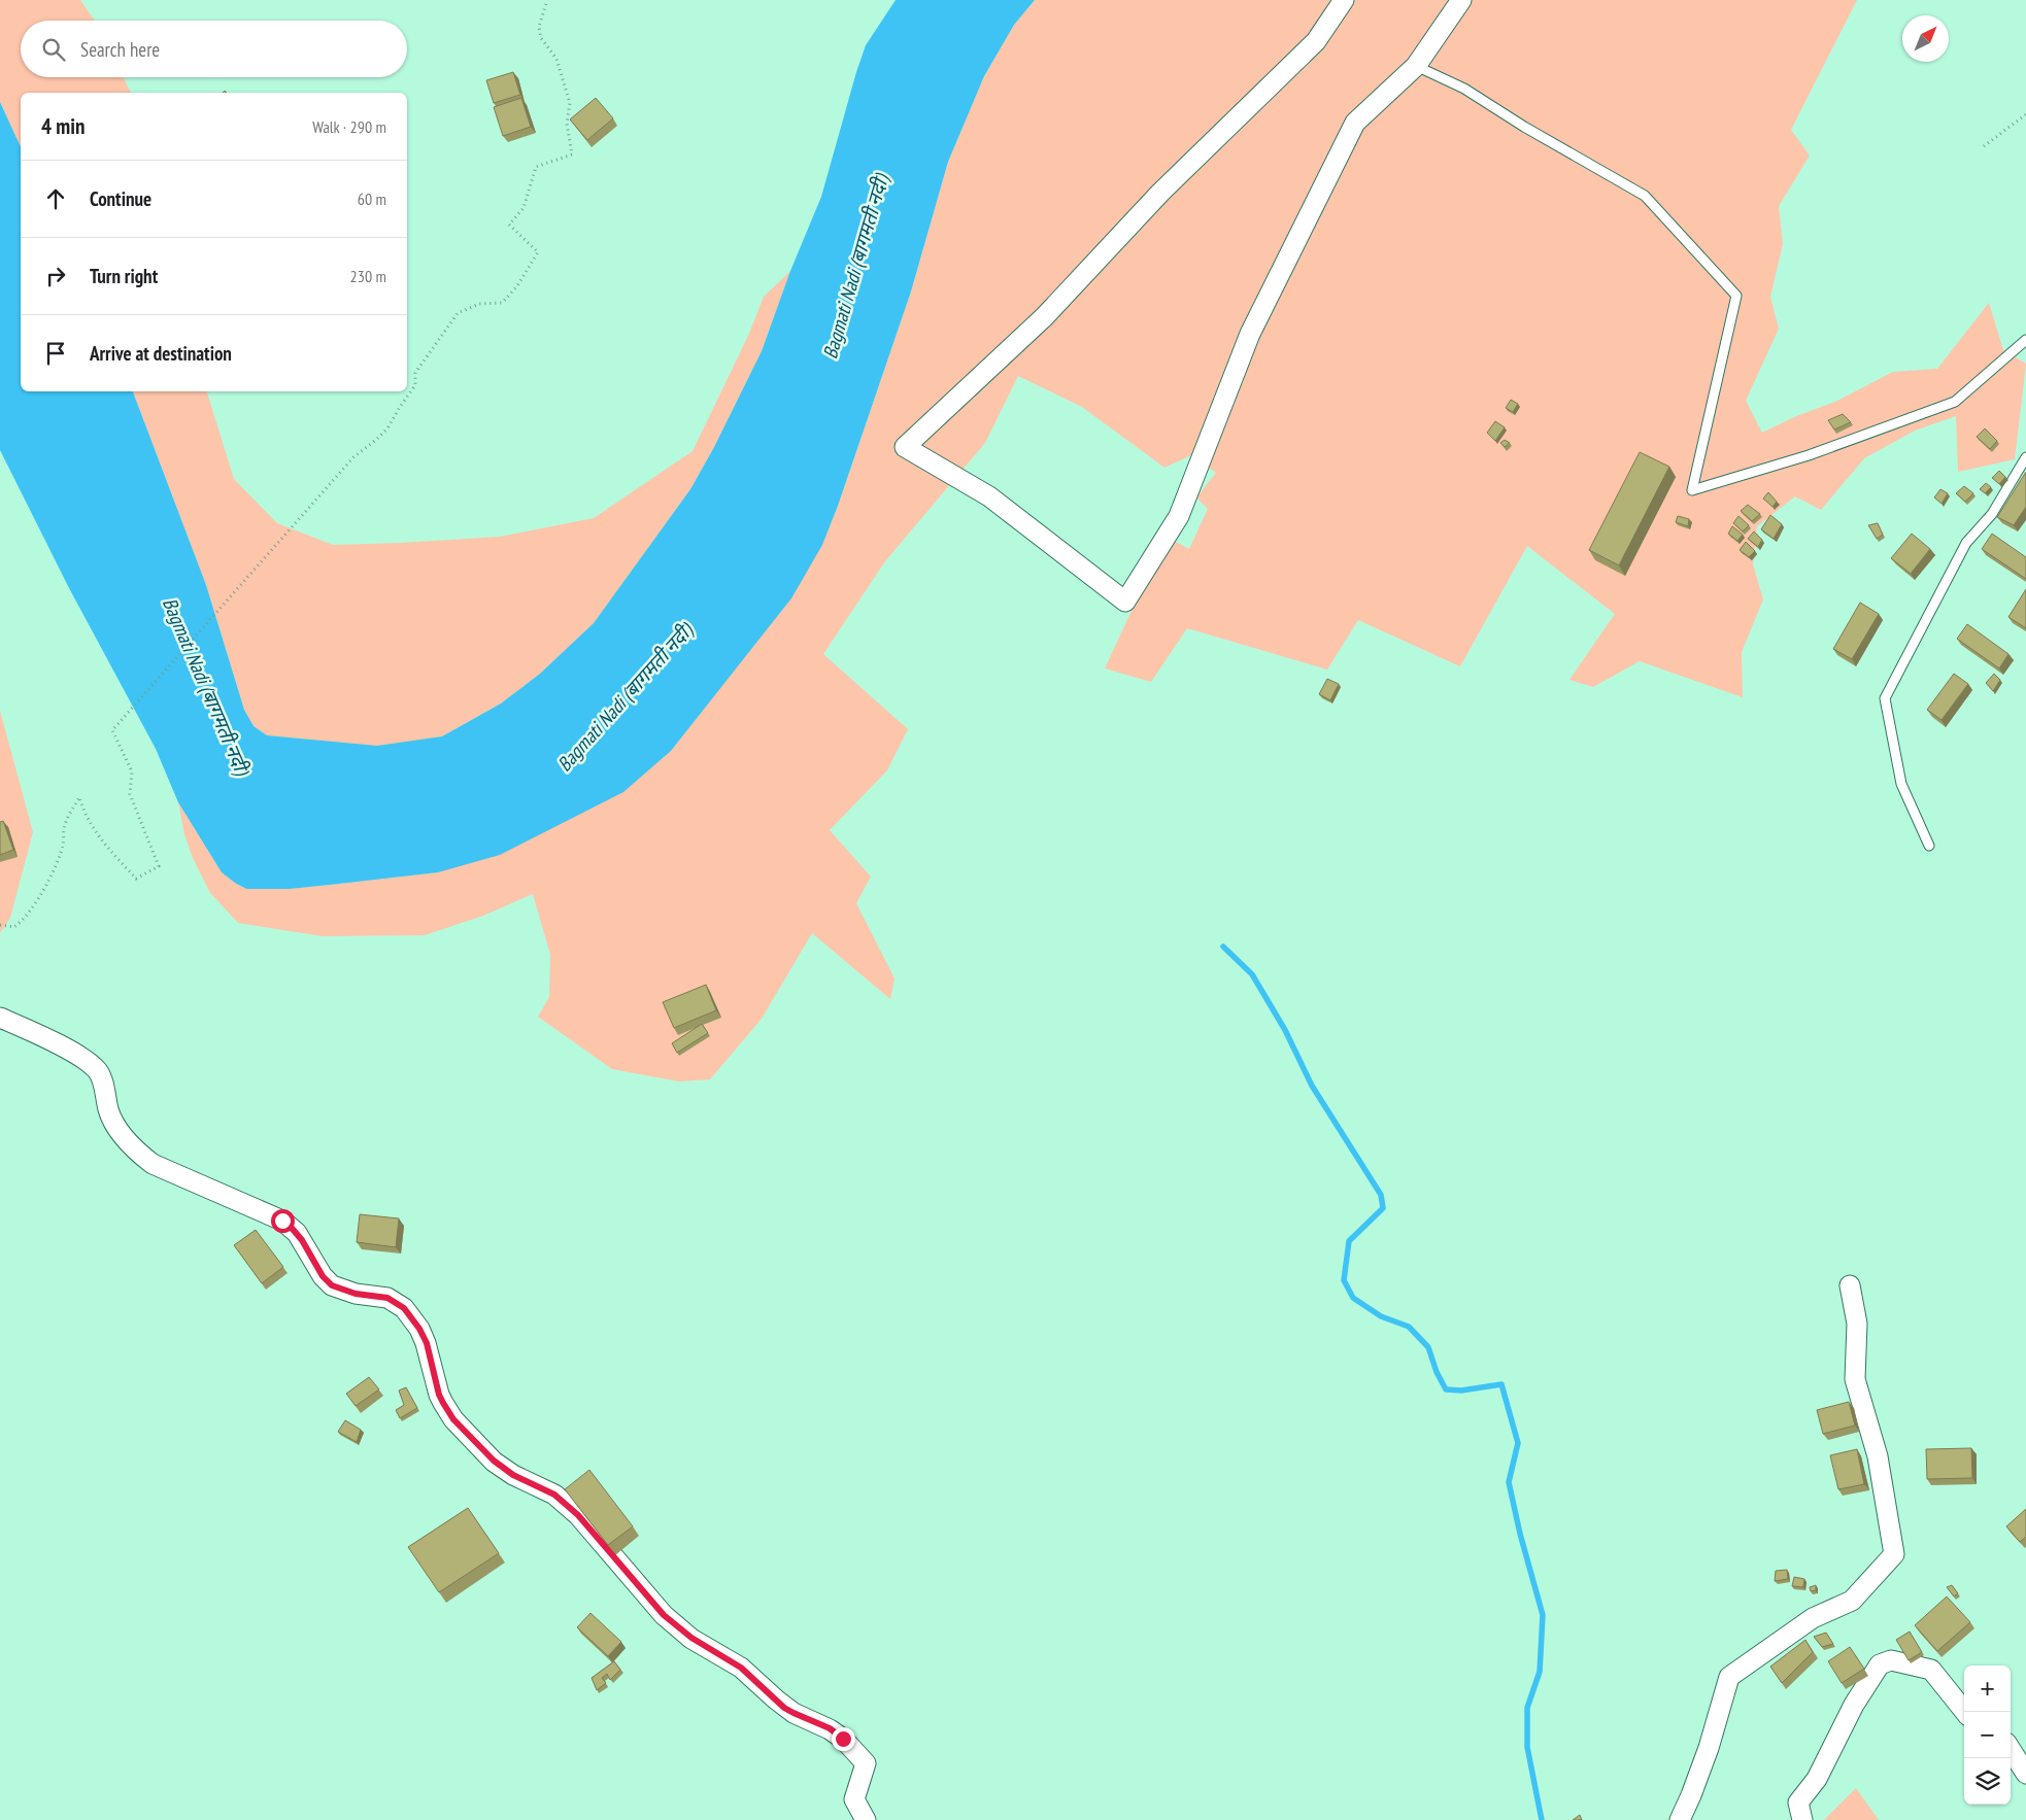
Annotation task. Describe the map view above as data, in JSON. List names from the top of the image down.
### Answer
{
  "water": ["Bagmati Nadi (बागमती नदी)"],
  "north": "top right",
  "page": {
    "search": "Search here",
    "heading": ["4 min", "Walk · 290 m"],
    "list": [
      ["Continue", "60 m"],
      ["Turn right", "230 m"],
      "Arrive at destination"
    ],
    "map_buttons": ["+", "−"]
  }
}
